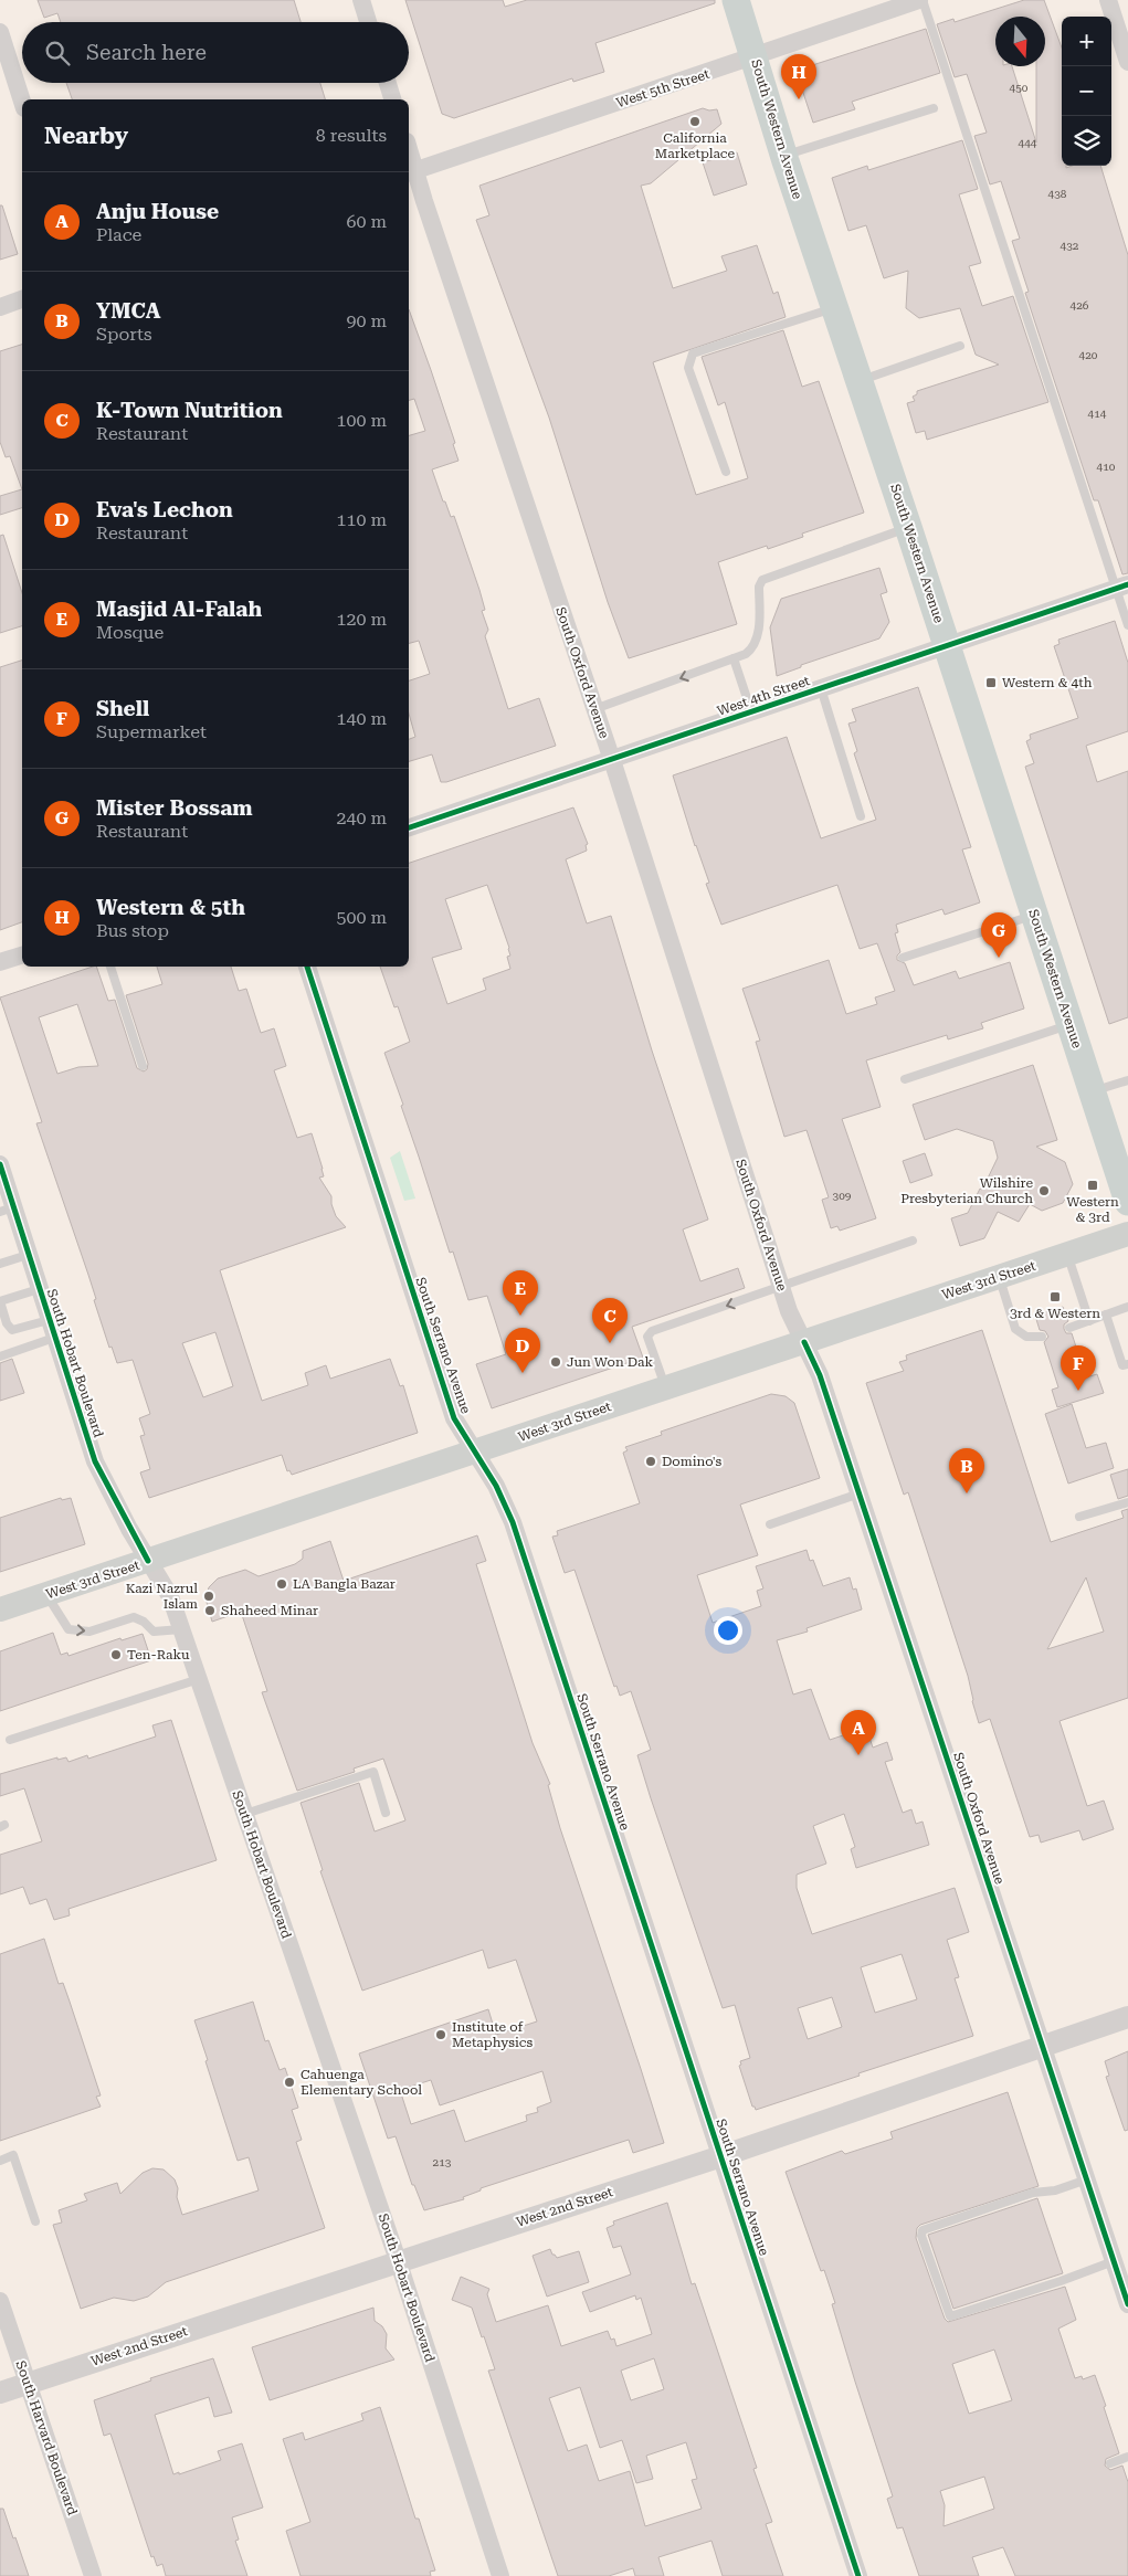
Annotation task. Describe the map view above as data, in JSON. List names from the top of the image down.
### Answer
{
  "streets": {
    "main road": ["South Western Avenue", "West 3rd Street"],
    "street": [
      "West 5th Street",
      "South Oxford Avenue",
      "West 4th Street",
      "South Serrano Avenue",
      "South Hobart Boulevard",
      "West 2nd Street",
      "South Harvard Boulevard"
    ]
  },
  "crossings": [
    ["West 5th Street", "South Western Avenue"],
    ["West 5th Street", "South Oxford Avenue"],
    ["South Western Avenue", "West 4th Street"],
    ["South Oxford Avenue", "West 4th Street"],
    ["South Oxford Avenue", "West 3rd Street"],
    ["South Oxford Avenue", "West 2nd Street"],
    ["West 3rd Street", "South Serrano Avenue"],
    ["West 3rd Street", "South Hobart Boulevard"],
    ["South Serrano Avenue", "West 2nd Street"],
    ["South Hobart Boulevard", "West 2nd Street"],
    ["West 2nd Street", "South Harvard Boulevard"]
  ],
  "places": {
    "other": [
      "California Marketplace",
      "Wilshire Presbyterian Church",
      "Jun Won Dak",
      "Domino's",
      "LA Bangla Bazar",
      "Kazi Nazrul Islam",
      "Shaheed Minar",
      "Ten-Raku",
      "Institute of Metaphysics",
      "Cahuenga Elementary School"
    ],
    "transit": ["Western & 4th", "Western & 3rd", "3rd & Western"]
  },
  "house_numbers": [
    "450",
    "444",
    "438",
    "432",
    "426",
    "420",
    "414",
    "410",
    "309",
    "213"
  ],
  "north": "bottom",
  "page": {
    "map_buttons": ["+", "−"],
    "search": "Search here",
    "pins": [
      "H",
      "G",
      "E",
      "C",
      "D",
      "F",
      "B",
      "A"
    ],
    "heading": ["Nearby", "8 results"],
    "list": [
      {
        "mark": "A",
        "name": "Anju House",
        "note": "Place",
        "value": "60 m"
      },
      {
        "mark": "B",
        "name": "YMCA",
        "note": "Sports",
        "value": "90 m"
      },
      {
        "mark": "C",
        "name": "K-Town Nutrition",
        "note": "Restaurant",
        "value": "100 m"
      },
      {
        "mark": "D",
        "name": "Eva's Lechon",
        "note": "Restaurant",
        "value": "110 m"
      },
      {
        "mark": "E",
        "name": "Masjid Al-Falah",
        "note": "Mosque",
        "value": "120 m"
      },
      {
        "mark": "F",
        "name": "Shell",
        "note": "Supermarket",
        "value": "140 m"
      },
      {
        "mark": "G",
        "name": "Mister Bossam",
        "note": "Restaurant",
        "value": "240 m"
      },
      {
        "mark": "H",
        "name": "Western & 5th",
        "note": "Bus stop",
        "value": "500 m"
      }
    ]
  }
}
